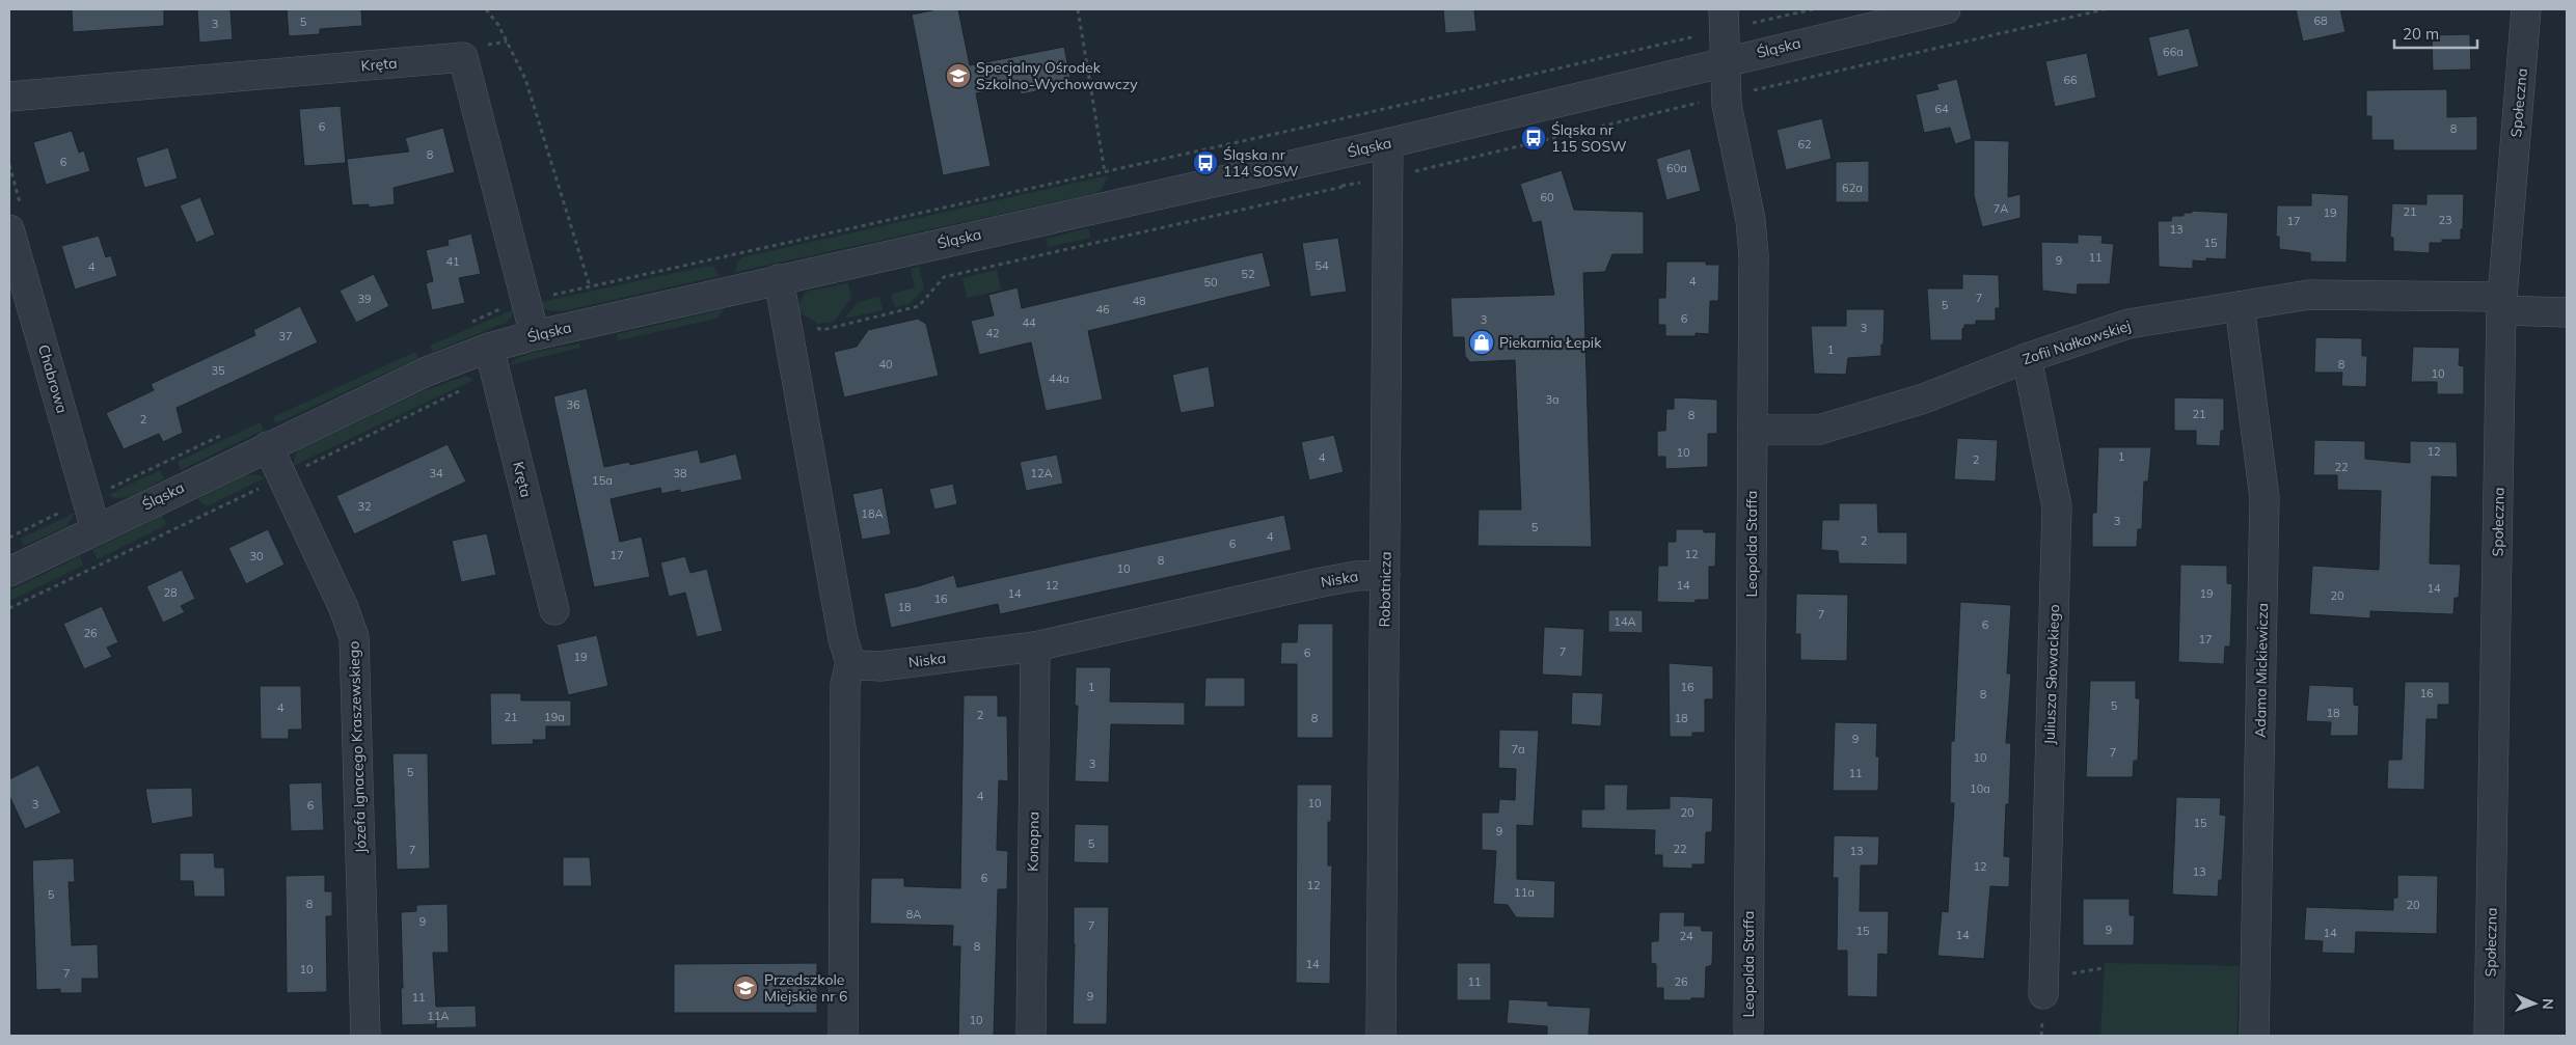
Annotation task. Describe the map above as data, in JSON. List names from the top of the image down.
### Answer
{
  "streets": {
    "street": [
      "Śląska",
      "Kręta",
      "Społeczna",
      "Zofii Nałkowskiej",
      "Chabrowa",
      "Leopolda Staffa",
      "Niska",
      "Robotnicza",
      "Adama Mickiewicza",
      "Juliusza Słowackiego",
      "Józefa Ignacego Kraszewskiego",
      "Konopna"
    ]
  },
  "crossings": [
    ["Śląska", "Kręta"],
    ["Śląska", "Chabrowa"],
    ["Śląska", "Leopolda Staffa"],
    ["Śląska", "Robotnicza"],
    ["Śląska", "Józefa Ignacego Kraszewskiego"],
    ["Społeczna", "Zofii Nałkowskiej"],
    ["Zofii Nałkowskiej", "Leopolda Staffa"],
    ["Zofii Nałkowskiej", "Adama Mickiewicza"],
    ["Zofii Nałkowskiej", "Juliusza Słowackiego"],
    ["Niska", "Robotnicza"],
    ["Niska", "Konopna"]
  ],
  "places": {
    "school or university": ["Specjalny Ośrodek Szkolno-Wychowawczy", "Przedszkole Miejskie nr 6"],
    "bus stop": ["Śląska nr 115 SOSW", "Śląska nr 114 SOSW"],
    "shop": ["Piekarnia Łepik"]
  },
  "house_numbers": [
    "68",
    "5",
    "3",
    "66a",
    "66",
    "64",
    "6",
    "8",
    "62",
    "8",
    "6",
    "60a",
    "62a",
    "60",
    "7A",
    "21",
    "19",
    "23",
    "17",
    "13",
    "15",
    "11",
    "9",
    "41",
    "54",
    "4",
    "52",
    "4",
    "50",
    "7",
    "39",
    "48",
    "5",
    "46",
    "6",
    "3",
    "44",
    "3",
    "42",
    "37",
    "1",
    "40",
    "8",
    "35",
    "10",
    "44a",
    "3a",
    "36",
    "21",
    "8",
    "2",
    "12",
    "10",
    "1",
    "4",
    "2",
    "22",
    "34",
    "38",
    "12A",
    "15a",
    "32",
    "18A",
    "3",
    "5",
    "4",
    "2",
    "6",
    "12",
    "17",
    "30",
    "8",
    "10",
    "12",
    "14",
    "14",
    "28",
    "14",
    "19",
    "20",
    "16",
    "18",
    "7",
    "14A",
    "6",
    "26",
    "17",
    "7",
    "6",
    "19",
    "1",
    "16",
    "16",
    "8",
    "5",
    "4",
    "18",
    "2",
    "21",
    "19a",
    "8",
    "18",
    "9",
    "7a",
    "7",
    "10",
    "3",
    "5",
    "11",
    "10a",
    "4",
    "10",
    "3",
    "6",
    "20",
    "15",
    "9",
    "5",
    "22",
    "7",
    "13",
    "12",
    "13",
    "6",
    "12",
    "11a",
    "5",
    "8",
    "20",
    "8A",
    "9",
    "7",
    "9",
    "15",
    "14",
    "14",
    "24",
    "8",
    "14",
    "10",
    "7",
    "11",
    "26",
    "9",
    "11",
    "11A",
    "10"
  ],
  "scale_bar": "20 m",
  "north": "right"
}
